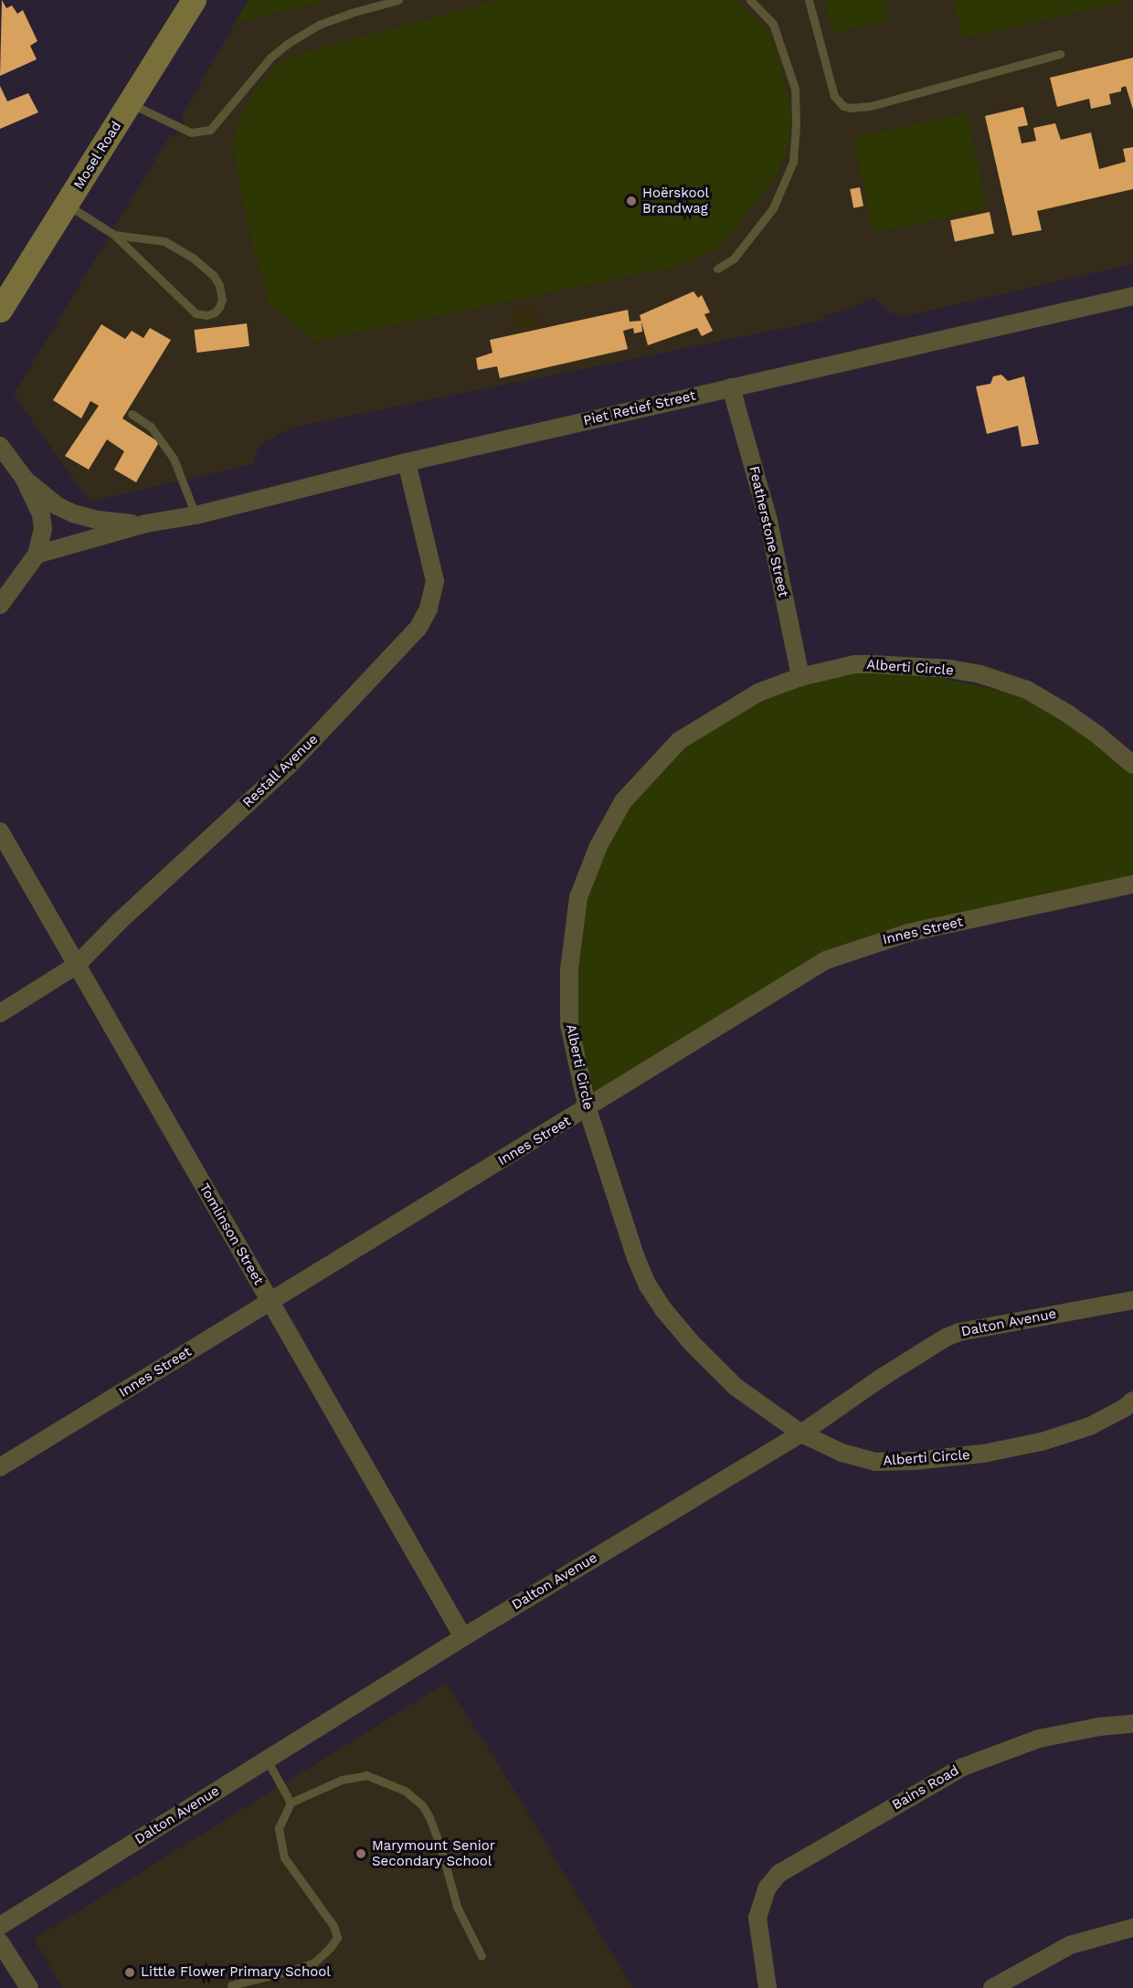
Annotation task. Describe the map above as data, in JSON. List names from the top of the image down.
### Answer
{
  "streets": {
    "street": [
      "Mosel Road",
      "Piet Retief Street",
      "Featherstone Street",
      "Alberti Circle",
      "Restall Avenue",
      "Innes Street",
      "Tomlinson Street",
      "Dalton Avenue",
      "Bains Road"
    ]
  },
  "crossings": [
    ["Piet Retief Street", "Featherstone Street"],
    ["Piet Retief Street", "Restall Avenue"],
    ["Featherstone Street", "Alberti Circle"],
    ["Alberti Circle", "Innes Street"],
    ["Alberti Circle", "Dalton Avenue"],
    ["Restall Avenue", "Tomlinson Street"],
    ["Innes Street", "Tomlinson Street"],
    ["Tomlinson Street", "Dalton Avenue"]
  ],
  "places": ["Hoërskool Brandwag", "Marymount Senior Secondary School", "Little Flower Primary School"]
}
